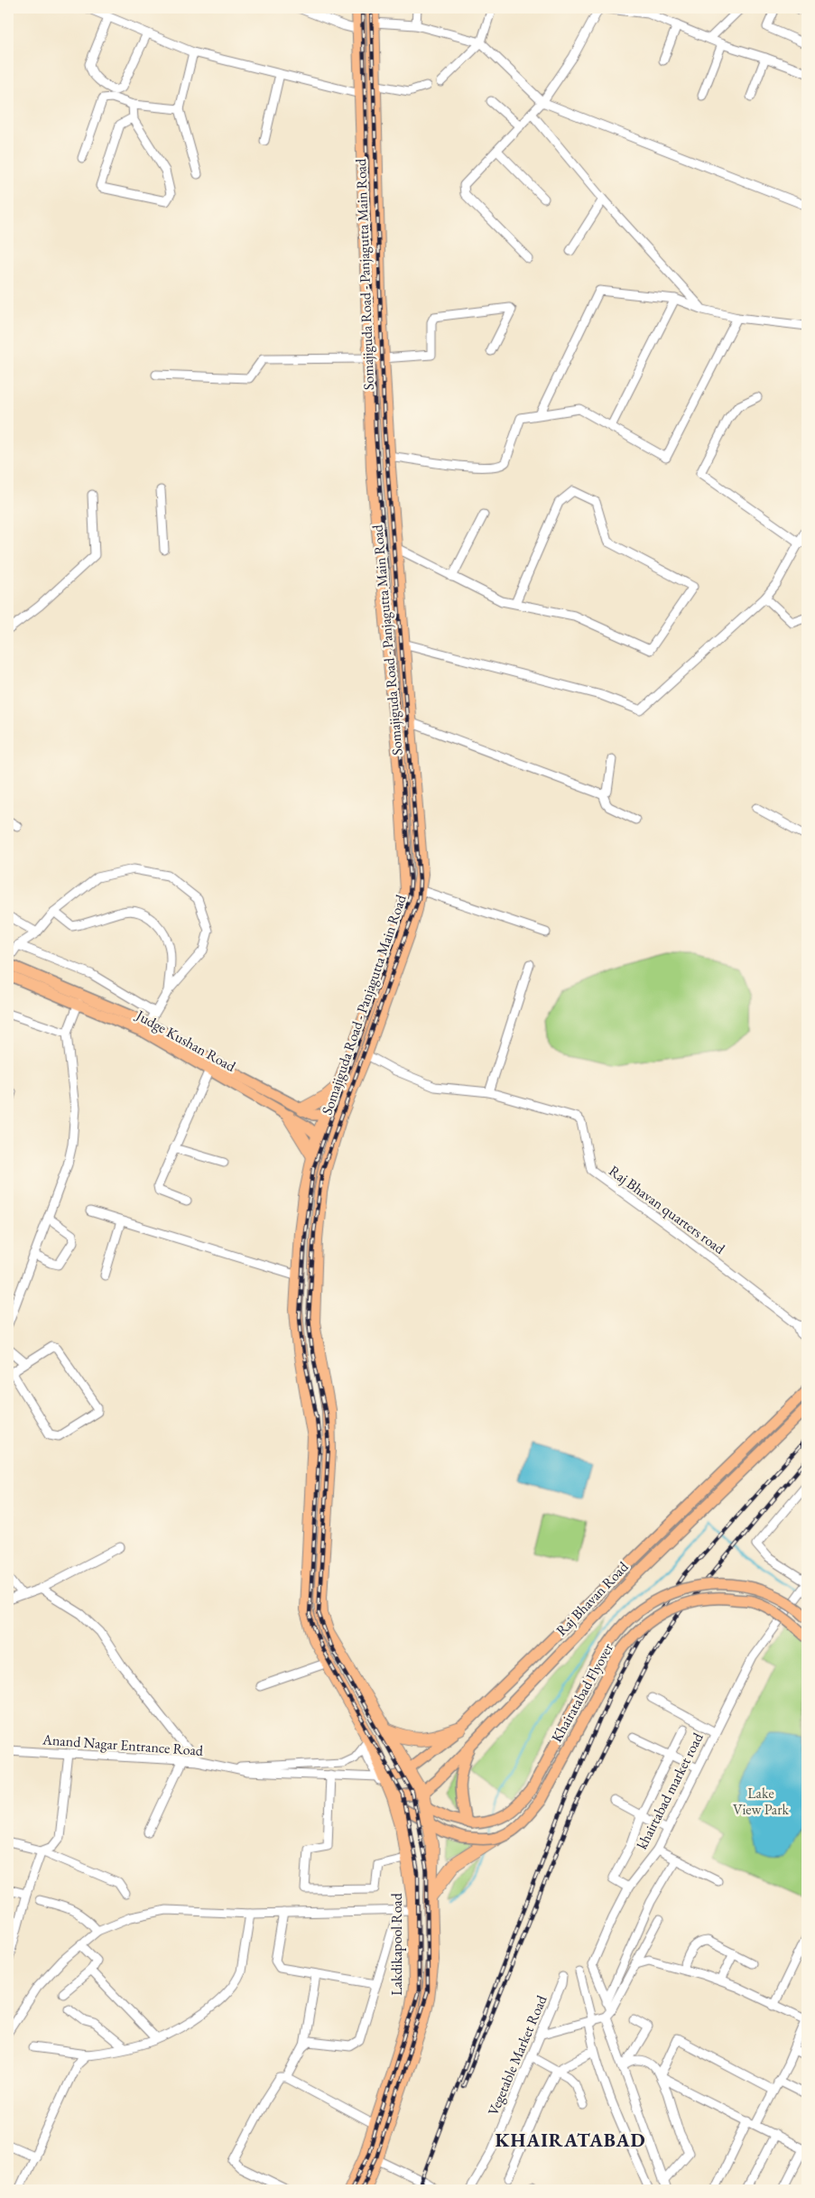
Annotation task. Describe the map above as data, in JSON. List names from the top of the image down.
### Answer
{
  "streets": {
    "highway": ["Somajiguda Road - Panjagutta Main Road", "Lakdikapool Road"],
    "main road": ["Judge Kushan Road", "Raj Bhavan Road", "Khairatabad Flyover"],
    "street": [
      "Raj Bhavan quarters road",
      "Anand Nagar Entrance Road",
      "khairtabad market road",
      "Vegetable Market Road"
    ]
  },
  "crossings": [
    ["Somajiguda Road - Panjagutta Main Road", "Judge Kushan Road"],
    ["Somajiguda Road - Panjagutta Main Road", "Raj Bhavan quarters road"],
    ["Somajiguda Road - Panjagutta Main Road", "Raj Bhavan Road"],
    ["Somajiguda Road - Panjagutta Main Road", "Khairatabad Flyover"],
    ["Somajiguda Road - Panjagutta Main Road", "Lakdikapool Road"],
    ["Raj Bhavan Road", "Khairatabad Flyover"],
    ["Raj Bhavan Road", "Lakdikapool Road"],
    ["Khairatabad Flyover", "Lakdikapool Road"]
  ],
  "districts": ["KHAIRATABAD"],
  "parks": ["Lake View Park"]
}
